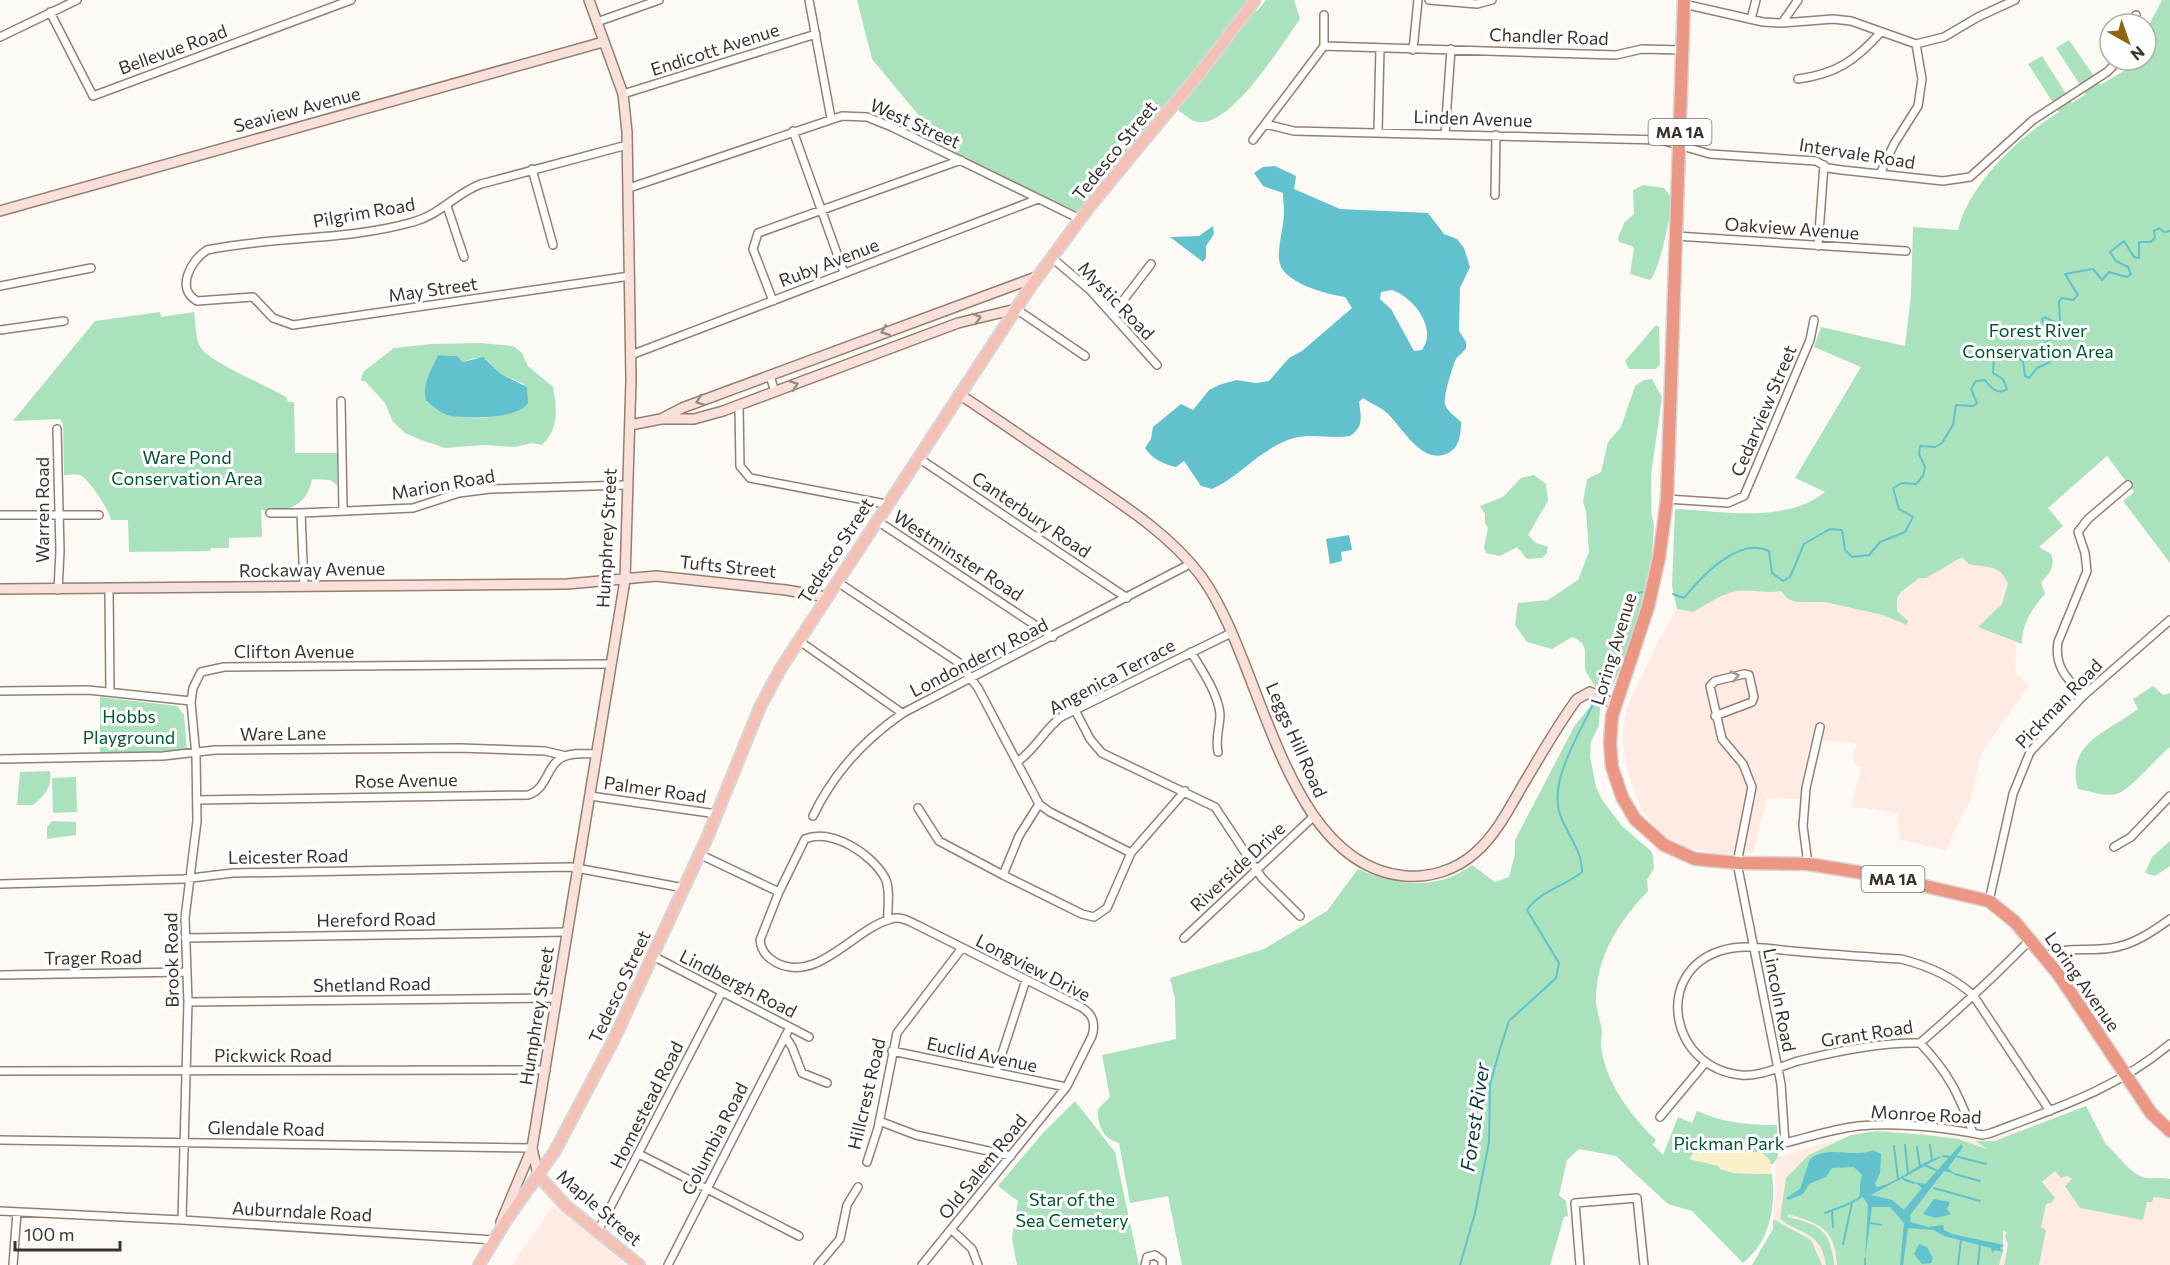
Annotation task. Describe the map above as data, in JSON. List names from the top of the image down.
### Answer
{
  "streets": {
    "highway": ["MA 1A", "Loring Avenue"],
    "main road": ["Tedesco Street", "Humphrey Street", "Maple Street"],
    "street": [
      "Chandler Road",
      "Bellevue Road",
      "Endicott Avenue",
      "Seaview Avenue",
      "Linden Avenue",
      "West Street",
      "Intervale Road",
      "Pilgrim Road",
      "Oakview Avenue",
      "Ruby Avenue",
      "May Street",
      "Mystic Road",
      "Cedarview Street",
      "Marion Road",
      "Warren Road",
      "Canterbury Road",
      "Westminster Road",
      "Tufts Street",
      "Rockaway Avenue",
      "Clifton Avenue",
      "Londonderry Road",
      "Angenica Terrace",
      "Pickman Road",
      "Ware Lane",
      "Leggs Hill Road",
      "Rose Avenue",
      "Palmer Road",
      "Leicester Road",
      "Riverside Drive",
      "Hereford Road",
      "Trager Road",
      "Brook Road",
      "Longview Drive",
      "Lindbergh Road",
      "Shetland Road",
      "Lincoln Road",
      "Grant Road",
      "Euclid Avenue",
      "Pickwick Road",
      "Hillcrest Road",
      "Homestead Road",
      "Monroe Road",
      "Glendale Road",
      "Columbia Road",
      "Old Salem Road",
      "Auburndale Road"
    ]
  },
  "crossings": [
    ["Chandler Road", "Loring Avenue"],
    ["Endicott Avenue", "Humphrey Street"],
    ["Seaview Avenue", "Humphrey Street"],
    ["Linden Avenue", "Intervale Road"],
    ["Linden Avenue", "Loring Avenue"],
    ["West Street", "Tedesco Street"],
    ["West Street", "Ruby Avenue"],
    ["West Street", "Humphrey Street"],
    ["Tedesco Street", "Mystic Road"],
    ["Tedesco Street", "Canterbury Road"],
    ["Tedesco Street", "Humphrey Street"],
    ["Tedesco Street", "Westminster Road"],
    ["Tedesco Street", "Tufts Street"],
    ["Tedesco Street", "Leggs Hill Road"],
    ["Tedesco Street", "Palmer Road"],
    ["Tedesco Street", "Leicester Road"],
    ["Tedesco Street", "Lindbergh Road"],
    ["Tedesco Street", "Maple Street"],
    ["Intervale Road", "Loring Avenue"],
    ["Pilgrim Road", "May Street"],
    ["Pilgrim Road", "Humphrey Street"],
    ["Oakview Avenue", "Loring Avenue"],
    ["Ruby Avenue", "Humphrey Street"],
    ["May Street", "Humphrey Street"],
    ["Cedarview Street", "Loring Avenue"],
    ["Marion Road", "Humphrey Street"],
    ["Warren Road", "Rockaway Avenue"],
    ["Canterbury Road", "Londonderry Road"],
    ["Humphrey Street", "Tufts Street"],
    ["Humphrey Street", "Rockaway Avenue"],
    ["Humphrey Street", "Clifton Avenue"],
    ["Humphrey Street", "Palmer Road"],
    ["Humphrey Street", "Leicester Road"],
    ["Humphrey Street", "Hereford Road"],
    ["Humphrey Street", "Shetland Road"],
    ["Humphrey Street", "Pickwick Road"],
    ["Humphrey Street", "Glendale Road"],
    ["Humphrey Street", "Maple Street"],
    ["Humphrey Street", "Auburndale Road"],
    ["Westminster Road", "Londonderry Road"],
    ["Tufts Street", "Rockaway Avenue"],
    ["Loring Avenue", "Pickman Road"],
    ["Loring Avenue", "Leggs Hill Road"],
    ["Loring Avenue", "Lincoln Road"],
    ["Loring Avenue", "Grant Road"],
    ["Loring Avenue", "Monroe Road"],
    ["Clifton Avenue", "Brook Road"],
    ["Londonderry Road", "Leggs Hill Road"],
    ["Angenica Terrace", "Leggs Hill Road"],
    ["Ware Lane", "Rose Avenue"],
    ["Ware Lane", "Brook Road"],
    ["Leggs Hill Road", "Riverside Drive"],
    ["Rose Avenue", "Brook Road"],
    ["Leicester Road", "Brook Road"],
    ["Hereford Road", "Brook Road"],
    ["Trager Road", "Brook Road"],
    ["Brook Road", "Shetland Road"],
    ["Brook Road", "Pickwick Road"],
    ["Brook Road", "Glendale Road"],
    ["Brook Road", "Auburndale Road"],
    ["Longview Drive", "Euclid Avenue"],
    ["Longview Drive", "Hillcrest Road"],
    ["Longview Drive", "Old Salem Road"],
    ["Lindbergh Road", "Homestead Road"],
    ["Lindbergh Road", "Columbia Road"],
    ["Lincoln Road", "Grant Road"],
    ["Lincoln Road", "Monroe Road"],
    ["Euclid Avenue", "Hillcrest Road"],
    ["Euclid Avenue", "Old Salem Road"],
    ["Homestead Road", "Maple Street"]
  ],
  "water": ["Forest River"],
  "parks": [
    "Forest River Conservation Area",
    "Ware Pond Conservation Area",
    "Hobbs Playground",
    "Pickman Park",
    "Star of the Sea Cemetery"
  ],
  "scale_bar": "100 m",
  "north": "bottom right"
}
